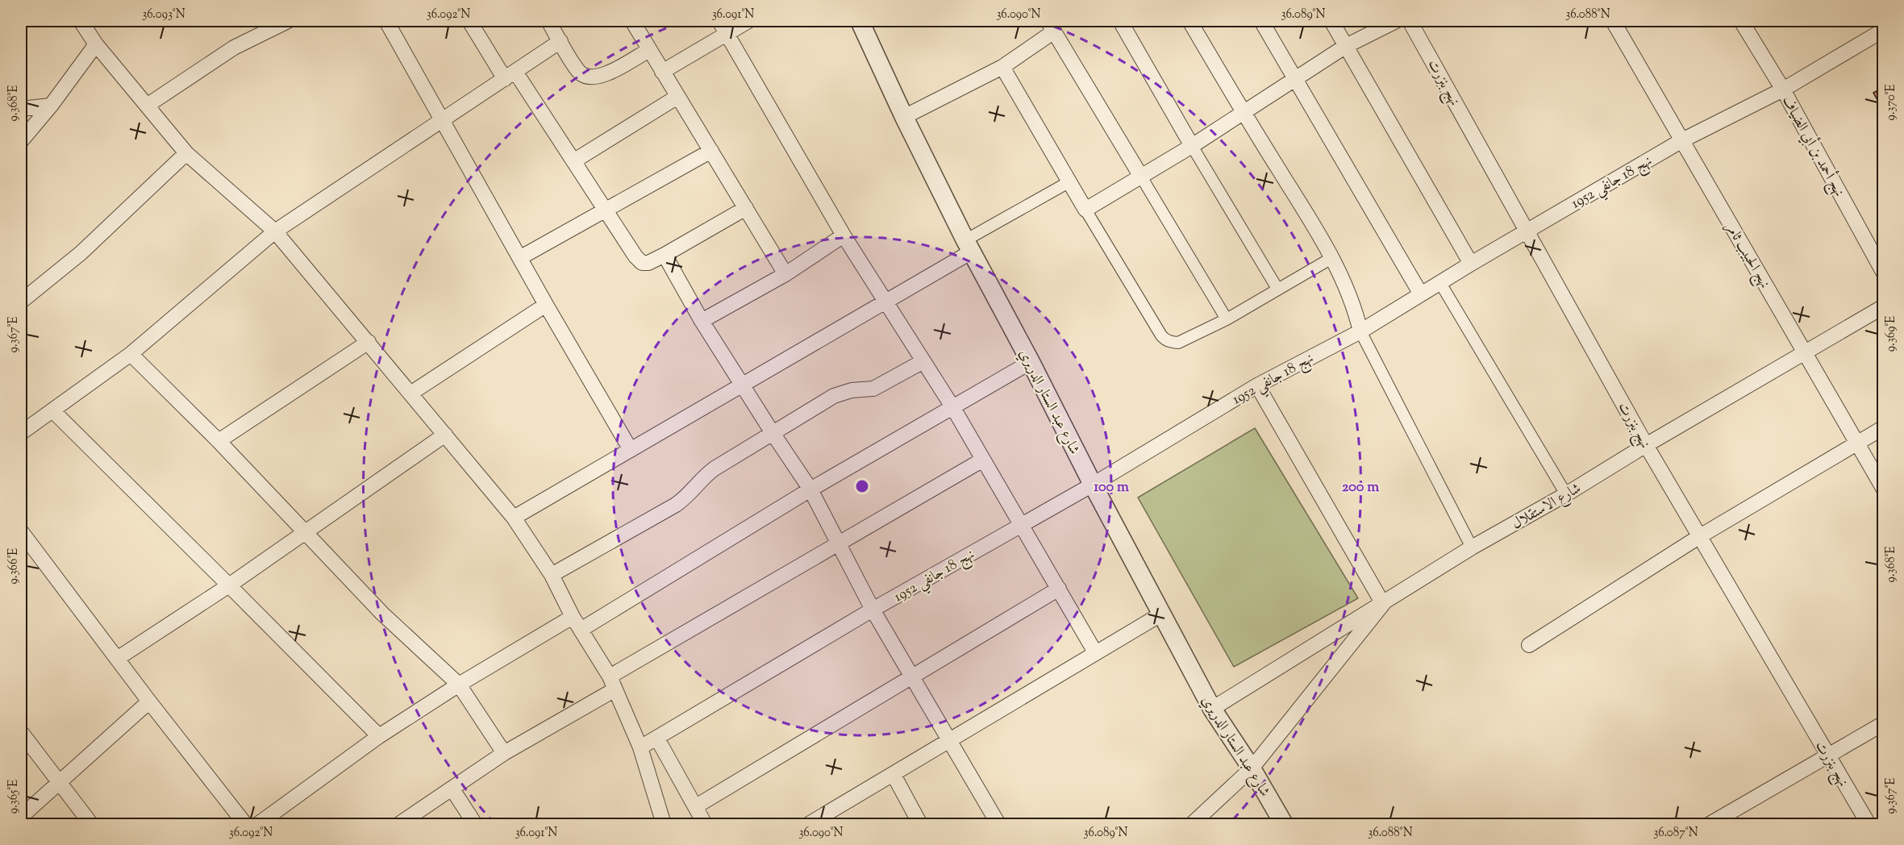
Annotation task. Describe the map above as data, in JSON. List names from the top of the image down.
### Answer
{
  "streets": {
    "street": [
      "نهج بنزرت",
      "نهج أحمد بن أبي الضياف",
      "نهج 18 جانفي 1952",
      "نهج الحبيب ثامر",
      "شارع عبد الستار الدريري",
      "شارع الاستقلال"
    ]
  },
  "crossings": [
    ["نهج بنزرت", "نهج 18 جانفي 1952"],
    ["نهج بنزرت", "شارع الاستقلال"],
    ["نهج أحمد بن أبي الضياف", "نهج 18 جانفي 1952"],
    ["نهج 18 جانفي 1952", "نهج الحبيب ثامر"],
    ["نهج 18 جانفي 1952", "شارع عبد الستار الدريري"],
    ["نهج الحبيب ثامر", "شارع الاستقلال"],
    ["شارع عبد الستار الدريري", "شارع الاستقلال"]
  ],
  "coordinates": [
    "36.093°N",
    "36.092°N",
    "36.091°N",
    "36.090°N",
    "36.089°N",
    "36.088°N",
    "9.370°E",
    "9.368°E",
    "9.369°E",
    "9.367°E",
    "9.366°E",
    "9.365°E",
    "36.087°N"
  ],
  "rings": ["100 m", "200 m"]
}
